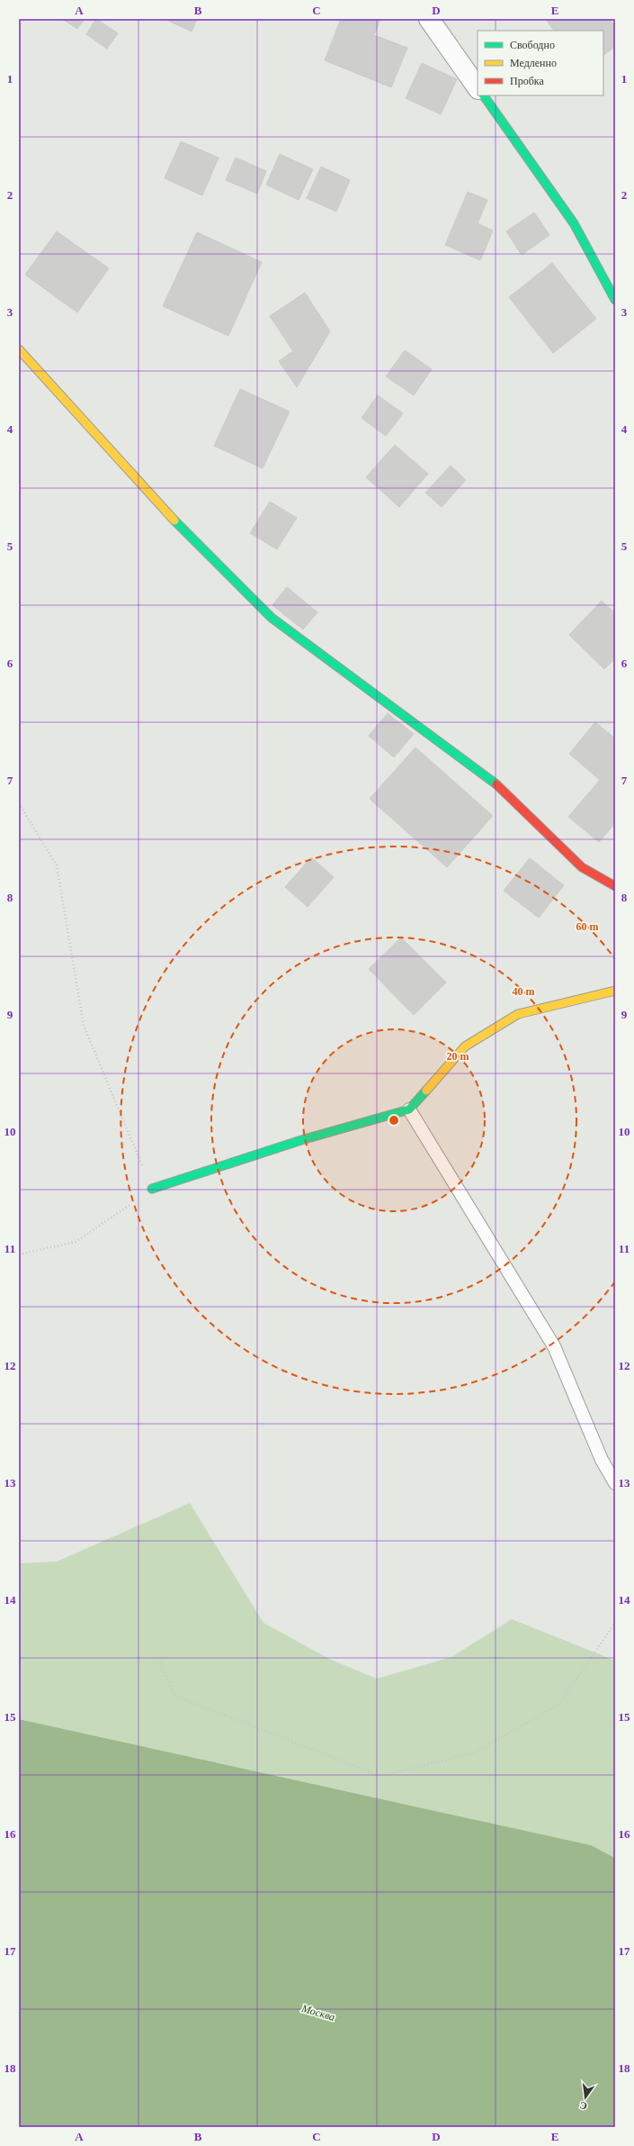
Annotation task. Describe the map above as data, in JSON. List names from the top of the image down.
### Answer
{
  "water": ["Москва"],
  "legend": ["Свободно", "Медленно", "Пробка"],
  "north": "bottom",
  "grid": {
    "columns": [
      "A",
      "B",
      "C",
      "D",
      "E"
    ],
    "rows": [
      "1",
      "2",
      "3",
      "4",
      "5",
      "6",
      "7",
      "8",
      "9",
      "10",
      "11",
      "12",
      "13",
      "14",
      "15",
      "16",
      "17",
      "18"
    ]
  },
  "rings": ["60 m", "40 m", "20 m"]
}
